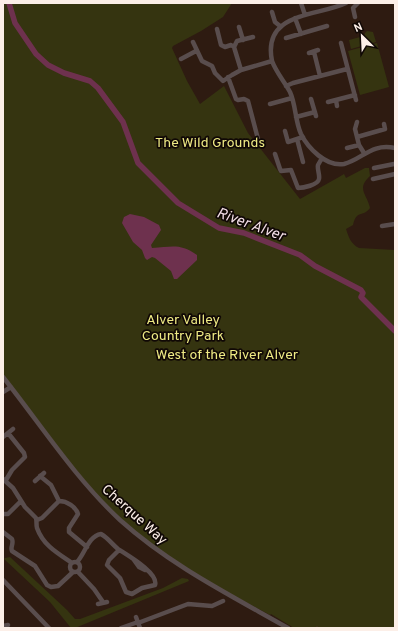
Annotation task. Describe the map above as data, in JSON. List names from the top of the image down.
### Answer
{
  "streets": {
    "street": ["Cherque Way"]
  },
  "water": ["River Alver"],
  "parks": ["The Wild Grounds", "Alver Valley Country Park", "West of the River Alver"],
  "north": "top left"
}
